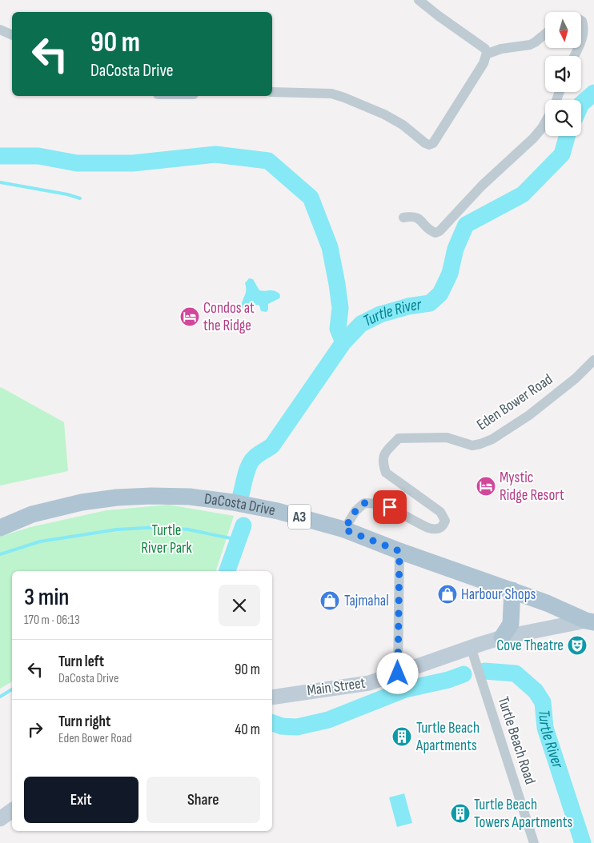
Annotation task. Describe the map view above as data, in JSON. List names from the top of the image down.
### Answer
{
  "streets": {
    "main road": ["DaCosta Drive", "A3"],
    "street": ["Eden Bower Road", "Main Street", "Turtle Beach Road"]
  },
  "crossings": [
    ["Eden Bower Road", "DaCosta Drive"],
    ["DaCosta Drive", "Main Street"],
    ["Main Street", "Turtle Beach Road"]
  ],
  "water": ["Turtle River"],
  "parks": ["Turtle River Park"],
  "places": {
    "hotel": ["Condos at the Ridge", "Mystic Ridge Resort"],
    "shop": ["Harbour Shops", "Tajmahal"],
    "theatre": ["Cove Theatre"],
    "building": ["Turtle Beach Apartments", "Turtle Beach Towers Apartments"]
  },
  "north": "bottom",
  "page": {
    "turn": ["90 m", "DaCosta Drive"],
    "heading": ["3 min", "170 m · 06:13"],
    "list": [
      {
        "name": "Turn left",
        "note": "DaCosta Drive",
        "value": "90 m"
      },
      {
        "name": "Turn right",
        "note": "Eden Bower Road",
        "value": "40 m"
      }
    ],
    "buttons": ["Exit", "Share"]
  }
}
